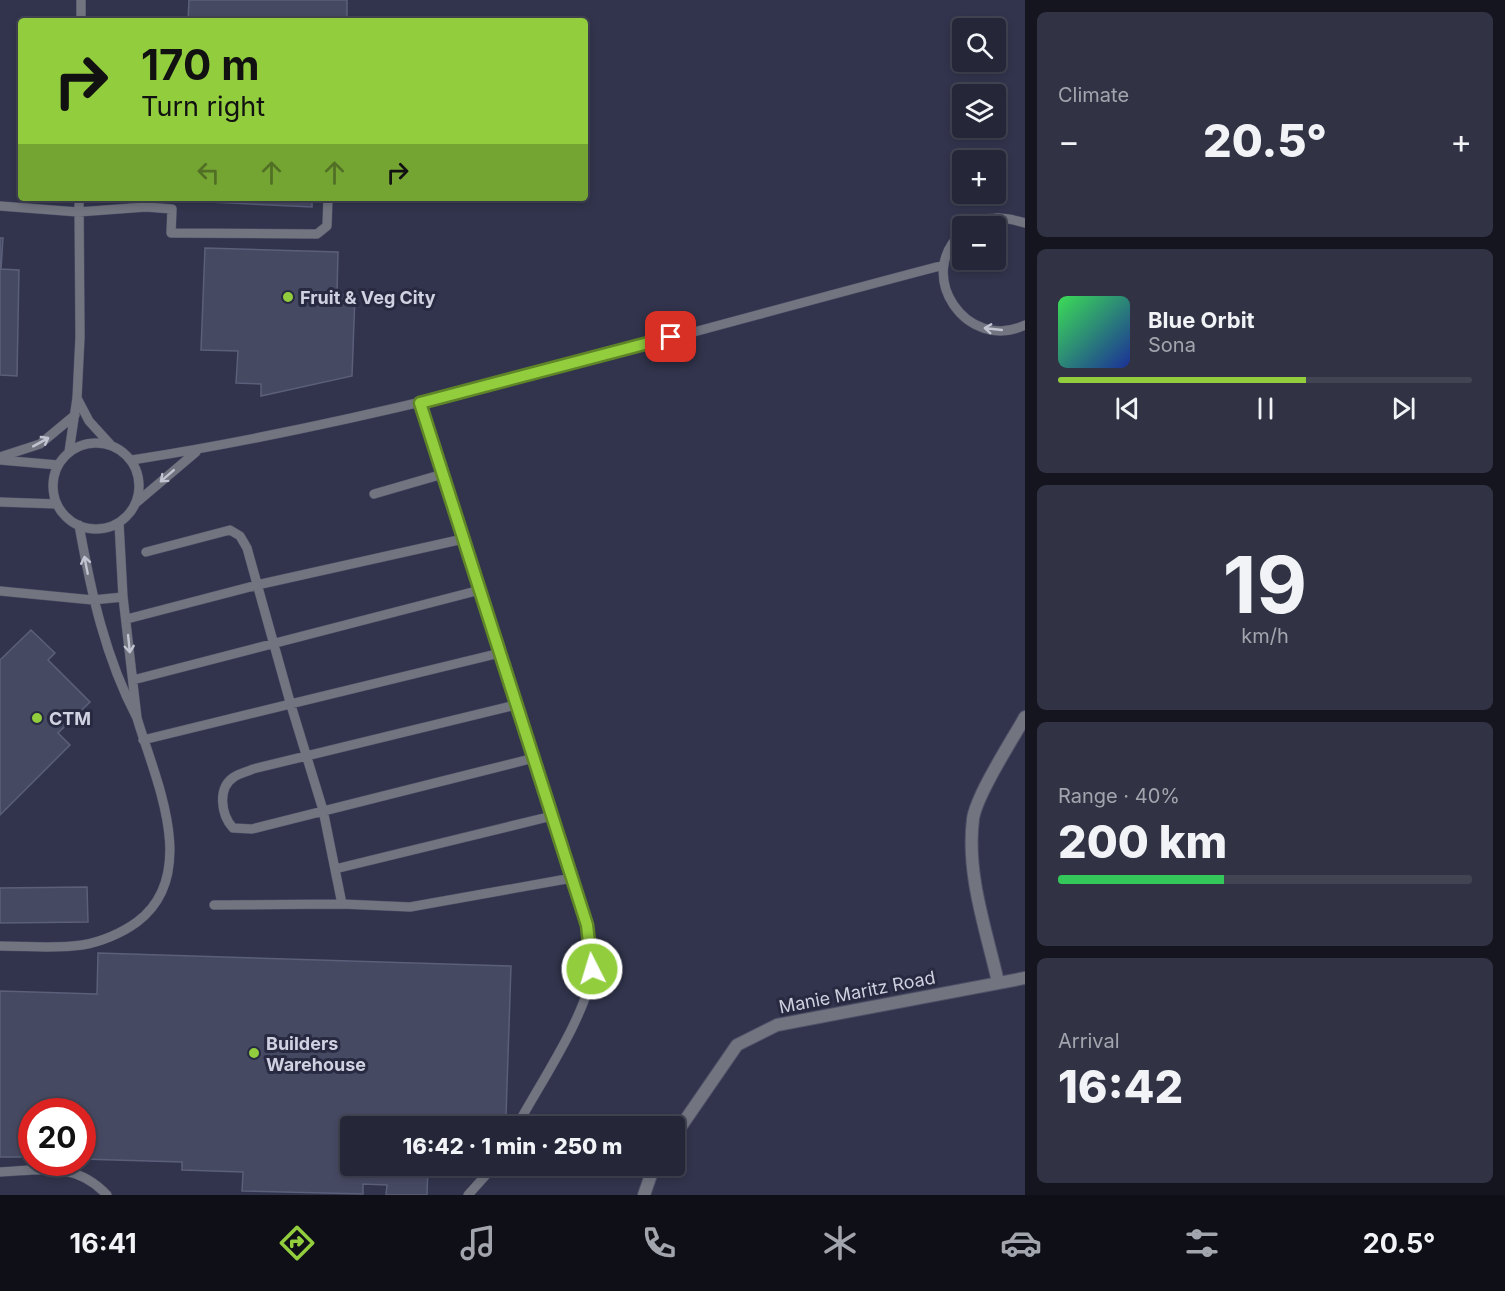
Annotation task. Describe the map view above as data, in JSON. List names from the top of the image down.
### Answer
{
  "streets": {
    "street": ["Manie Maritz Road"]
  },
  "places": ["Fruit & Veg City", "CTM", "Builders Warehouse"],
  "page": {
    "tile": [
      "Climate",
      ["19", "km/h"],
      ["Range · 40%", "200 km"],
      ["Arrival", "16:42"]
    ],
    "map_buttons": ["+", "−"],
    "turn": ["170 m", "Turn right"],
    "heat": ["−", "20.5°", "+"],
    "song": ["Blue Orbit", "Sona"],
    "limit": "20",
    "trip": "16:42 · 1 min · 250 m",
    "tabs": ["16:41", "20.5°"]
  }
}
